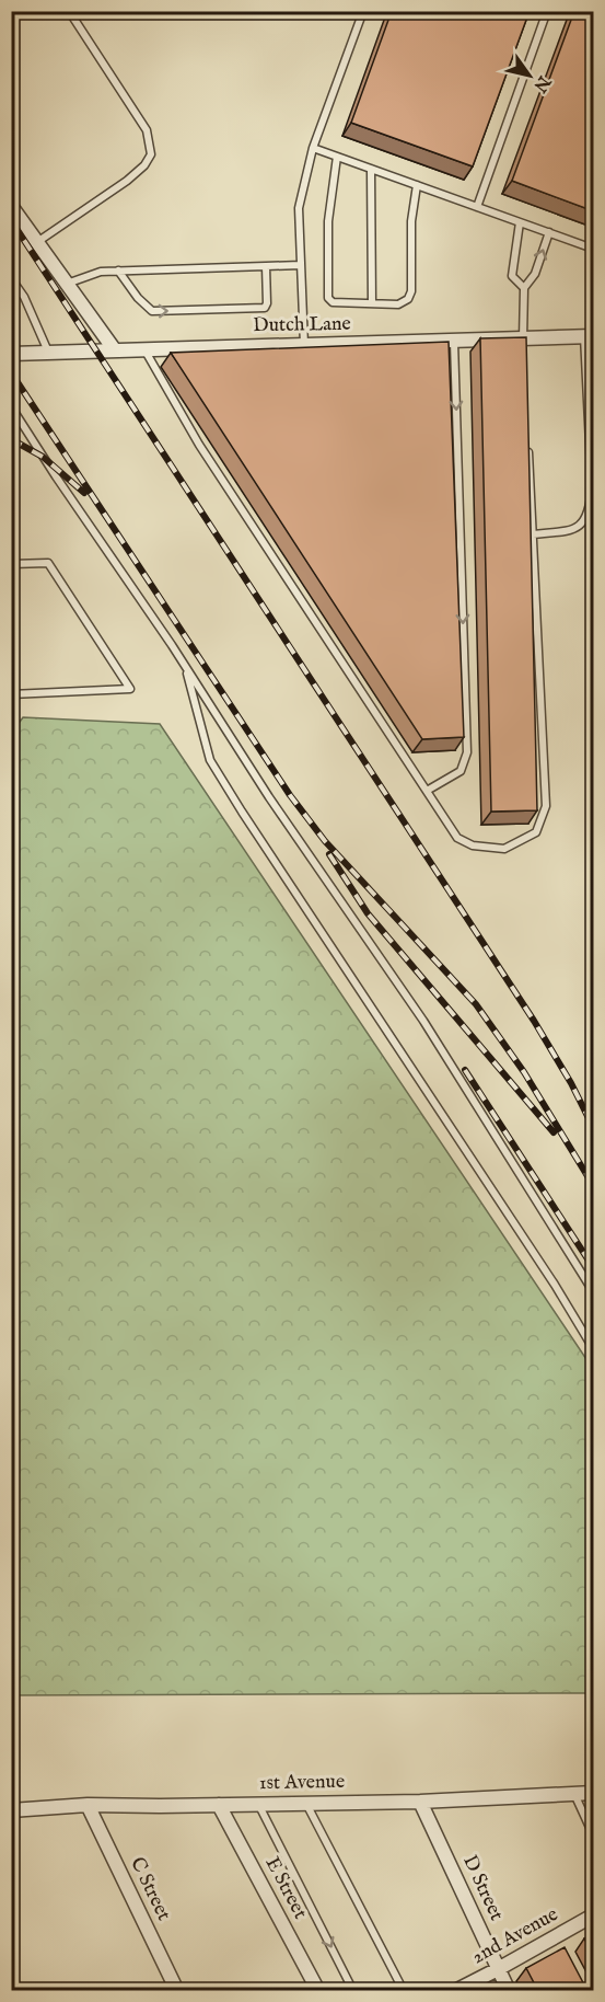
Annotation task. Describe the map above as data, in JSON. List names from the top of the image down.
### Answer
{
  "streets": {
    "street": [
      "Dutch Lane",
      "1st Avenue",
      "E Street",
      "D Street",
      "C Street",
      "2nd Avenue"
    ]
  },
  "crossings": [
    ["1st Avenue", "E Street"],
    ["1st Avenue", "D Street"],
    ["1st Avenue", "C Street"],
    ["D Street", "2nd Avenue"]
  ],
  "north": "bottom right"
}
